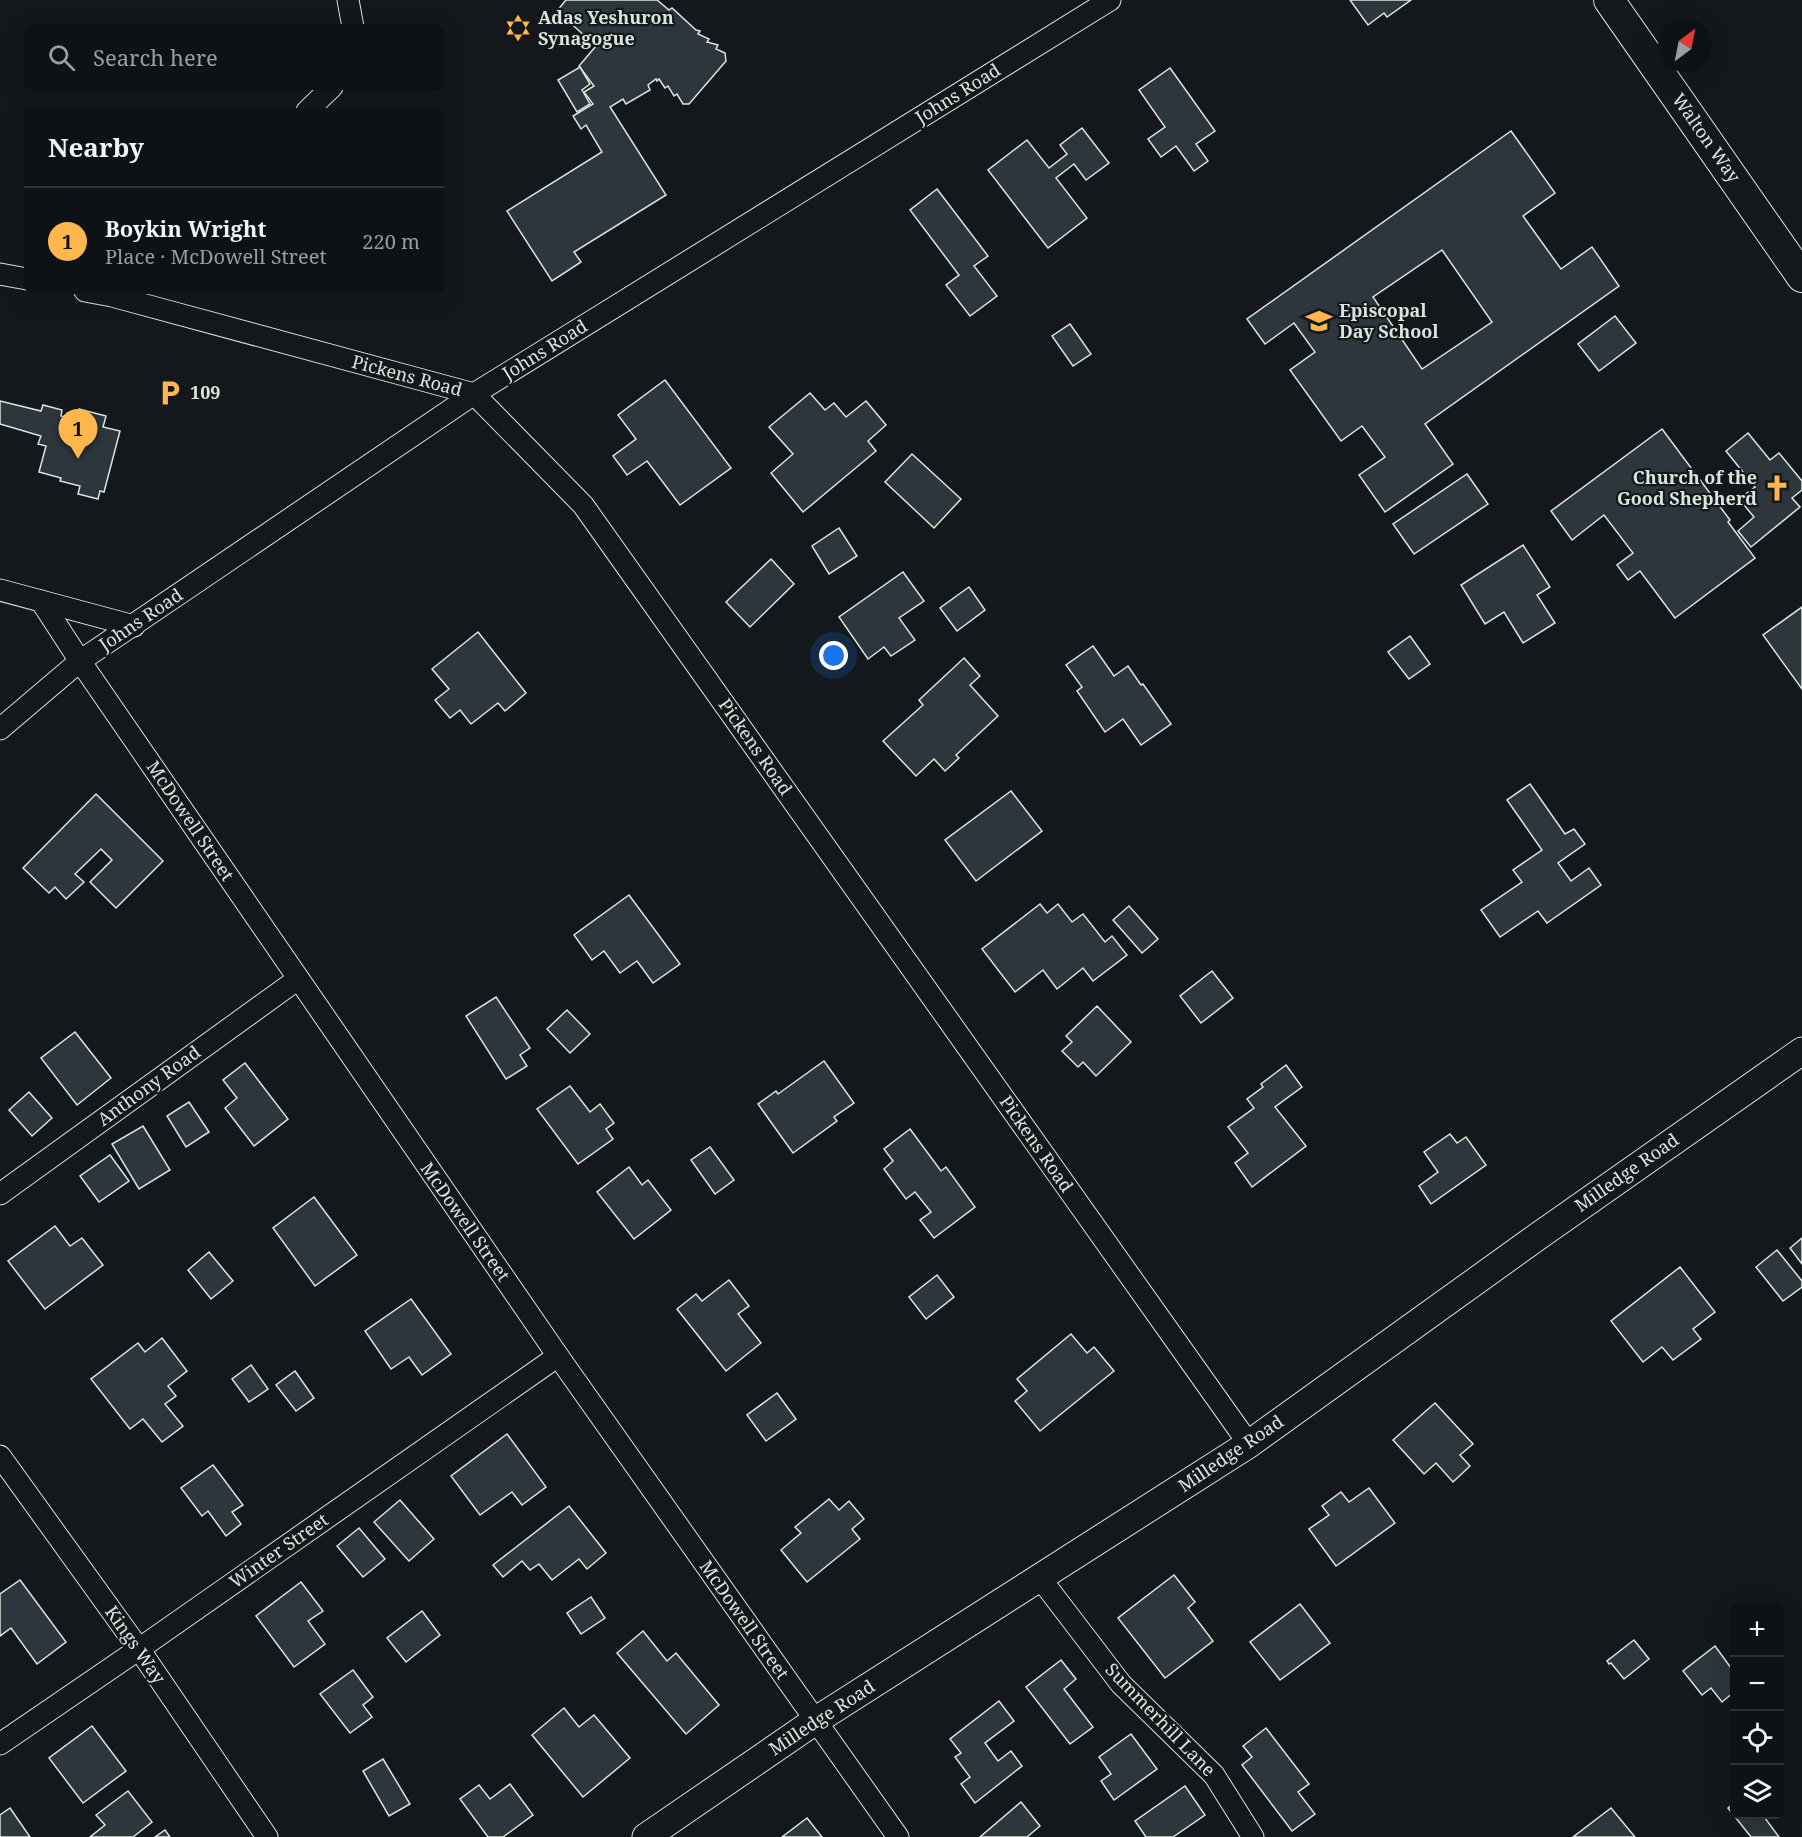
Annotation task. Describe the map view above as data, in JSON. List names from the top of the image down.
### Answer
{
  "streets": {
    "main road": ["Walton Way"],
    "street": [
      "Johns Road",
      "Pickens Road",
      "McDowell Street",
      "Anthony Road",
      "Milledge Road",
      "Winter Street",
      "Kings Way",
      "Summerhill Lane"
    ]
  },
  "crossings": [
    ["Johns Road", "Pickens Road"],
    ["Johns Road", "McDowell Street"],
    ["Pickens Road", "Milledge Road"],
    ["McDowell Street", "Anthony Road"],
    ["McDowell Street", "Milledge Road"],
    ["McDowell Street", "Winter Street"],
    ["Milledge Road", "Summerhill Lane"],
    ["Winter Street", "Kings Way"]
  ],
  "places": {
    "synagogue": ["Adas Yeshuron Synagogue"],
    "school or university": ["Episcopal Day School"],
    "parking": ["109"],
    "church": ["Church of the Good Shepherd"]
  },
  "north": "top right",
  "page": {
    "search": "Search here",
    "heading": "Nearby",
    "list": [
      {
        "mark": "1",
        "name": "Boykin Wright",
        "note": "Place · McDowell Street",
        "value": "220 m"
      }
    ],
    "pins": "1",
    "map_buttons": ["+", "−"]
  }
}
